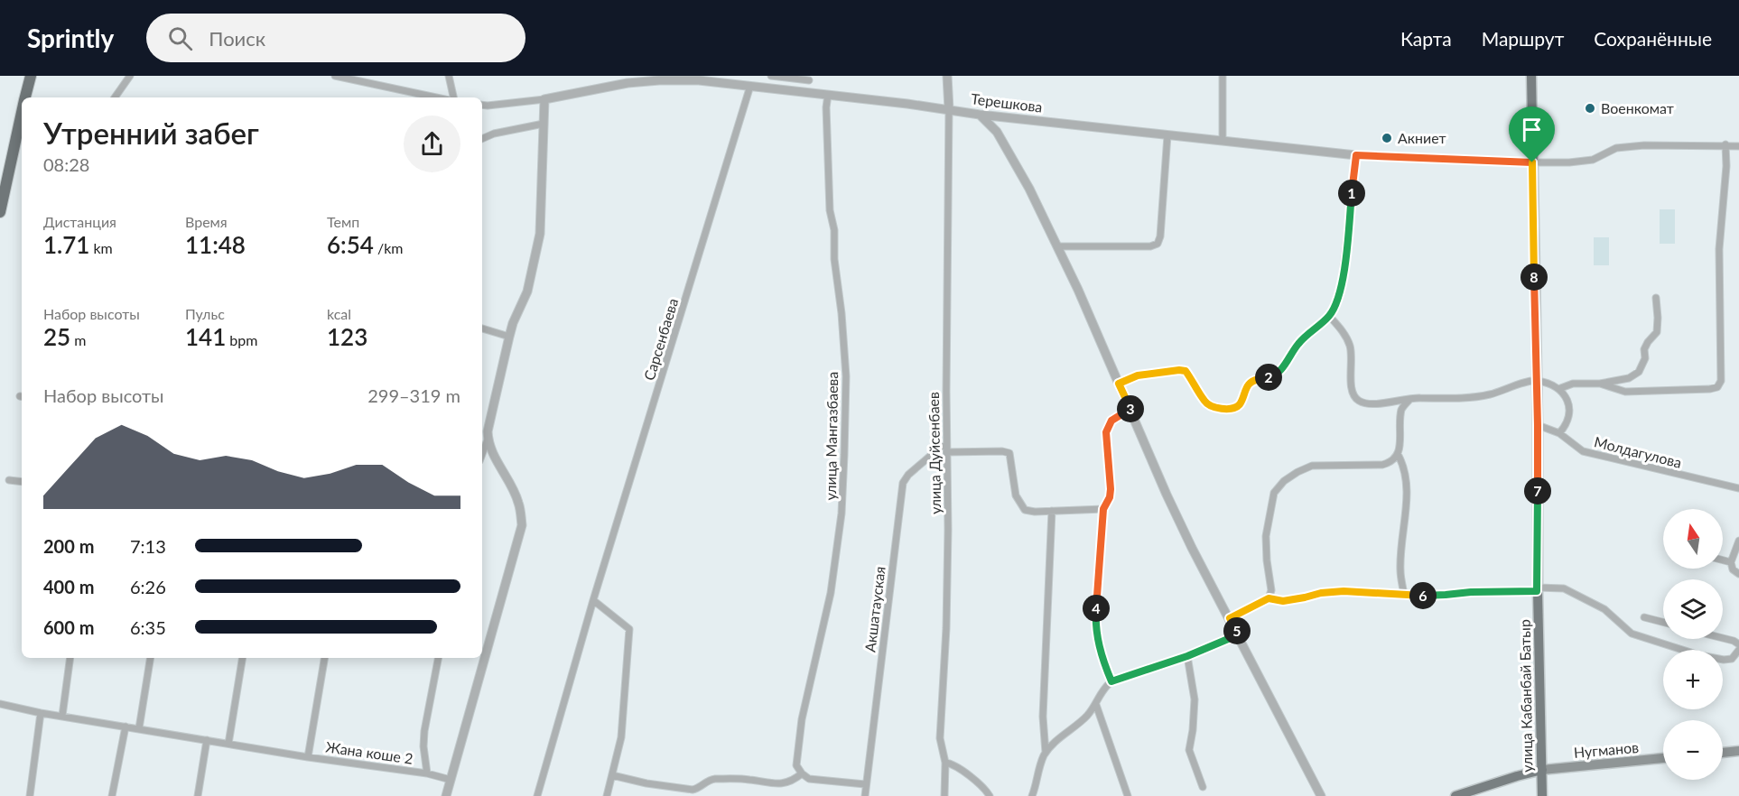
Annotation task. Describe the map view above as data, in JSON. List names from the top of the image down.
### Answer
{
  "streets": {
    "main road": ["улица Кабанбай Батыр", "Нугманов"],
    "street": [
      "Терешкова",
      "Сарсенбаева",
      "улица Мангазбаева",
      "Молдагулова",
      "улица Дуйсенбаев",
      "Акшатауская",
      "Жана коше 2"
    ]
  },
  "crossings": [
    ["Терешкова", "Сарсенбаева"],
    ["Терешкова", "улица Мангазбаева"],
    ["Терешкова", "улица Дуйсенбаев"],
    ["Терешкова", "улица Кабанбай Батыр"],
    ["Молдагулова", "улица Кабанбай Батыр"],
    ["улица Дуйсенбаев", "Акшатауская"],
    ["улица Кабанбай Батыр", "Нугманов"]
  ],
  "places": ["Военкомат", "Акниет"],
  "north": "top",
  "page": {
    "header": "Sprintly",
    "search": "Поиск",
    "nav": ["Карта", "Маршрут", "Сохранённые"],
    "heading": ["Утренний забег", "08:28"],
    "pins": [
      "1",
      "8",
      "2",
      "3",
      "7",
      "6",
      "4",
      "5"
    ],
    "stats": [
      ["Дистанция", "1.71 km"],
      ["Время", "11:48"],
      ["Темп", "6:54 /km"],
      ["Набор высоты", "25 m"],
      ["Пульс", "141 bpm"],
      ["kcal", "123"]
    ],
    "chart": ["Набор высоты", "299–319 m"],
    "map_buttons": ["+", "−"],
    "list": [
      {
        "name": "200 m",
        "note": "7:13"
      },
      {
        "name": "400 m",
        "note": "6:26"
      },
      {
        "name": "600 m",
        "note": "6:35"
      }
    ]
  }
}
